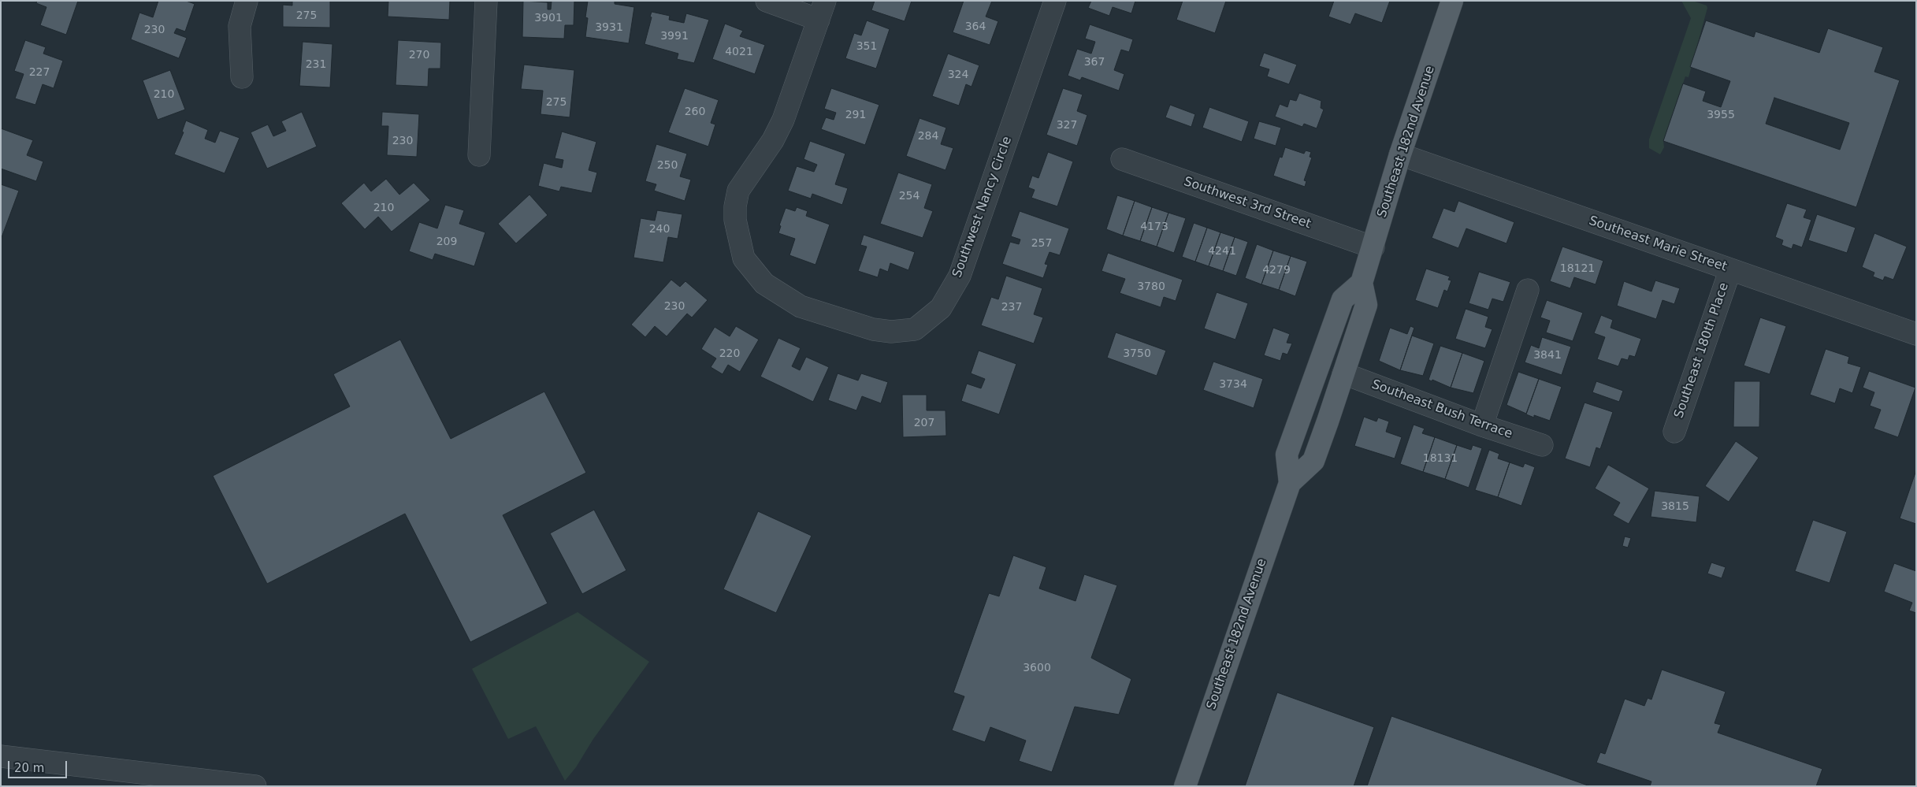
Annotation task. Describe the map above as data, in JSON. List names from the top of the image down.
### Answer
{
  "streets": {
    "main road": ["Southeast 182nd Avenue"],
    "street": [
      "Southwest 3rd Street",
      "Southwest Nancy Circle",
      "Southeast Marie Street",
      "Southeast 180th Place",
      "Southeast Bush Terrace"
    ]
  },
  "crossings": [
    ["Southeast 182nd Avenue", "Southwest 3rd Street"],
    ["Southeast 182nd Avenue", "Southeast Marie Street"],
    ["Southeast 182nd Avenue", "Southeast Bush Terrace"],
    ["Southeast Marie Street", "Southeast 180th Place"]
  ],
  "house_numbers": [
    "275",
    "3901",
    "364",
    "3931",
    "230",
    "3991",
    "351",
    "4021",
    "270",
    "367",
    "231",
    "227",
    "324",
    "210",
    "275",
    "260",
    "291",
    "3955",
    "327",
    "284",
    "230",
    "250",
    "254",
    "210",
    "4173",
    "240",
    "209",
    "257",
    "4241",
    "18121",
    "4279",
    "3780",
    "230",
    "237",
    "220",
    "3750",
    "3841",
    "3734",
    "207",
    "18131",
    "3815",
    "3600"
  ],
  "scale_bar": "20 m"
}
